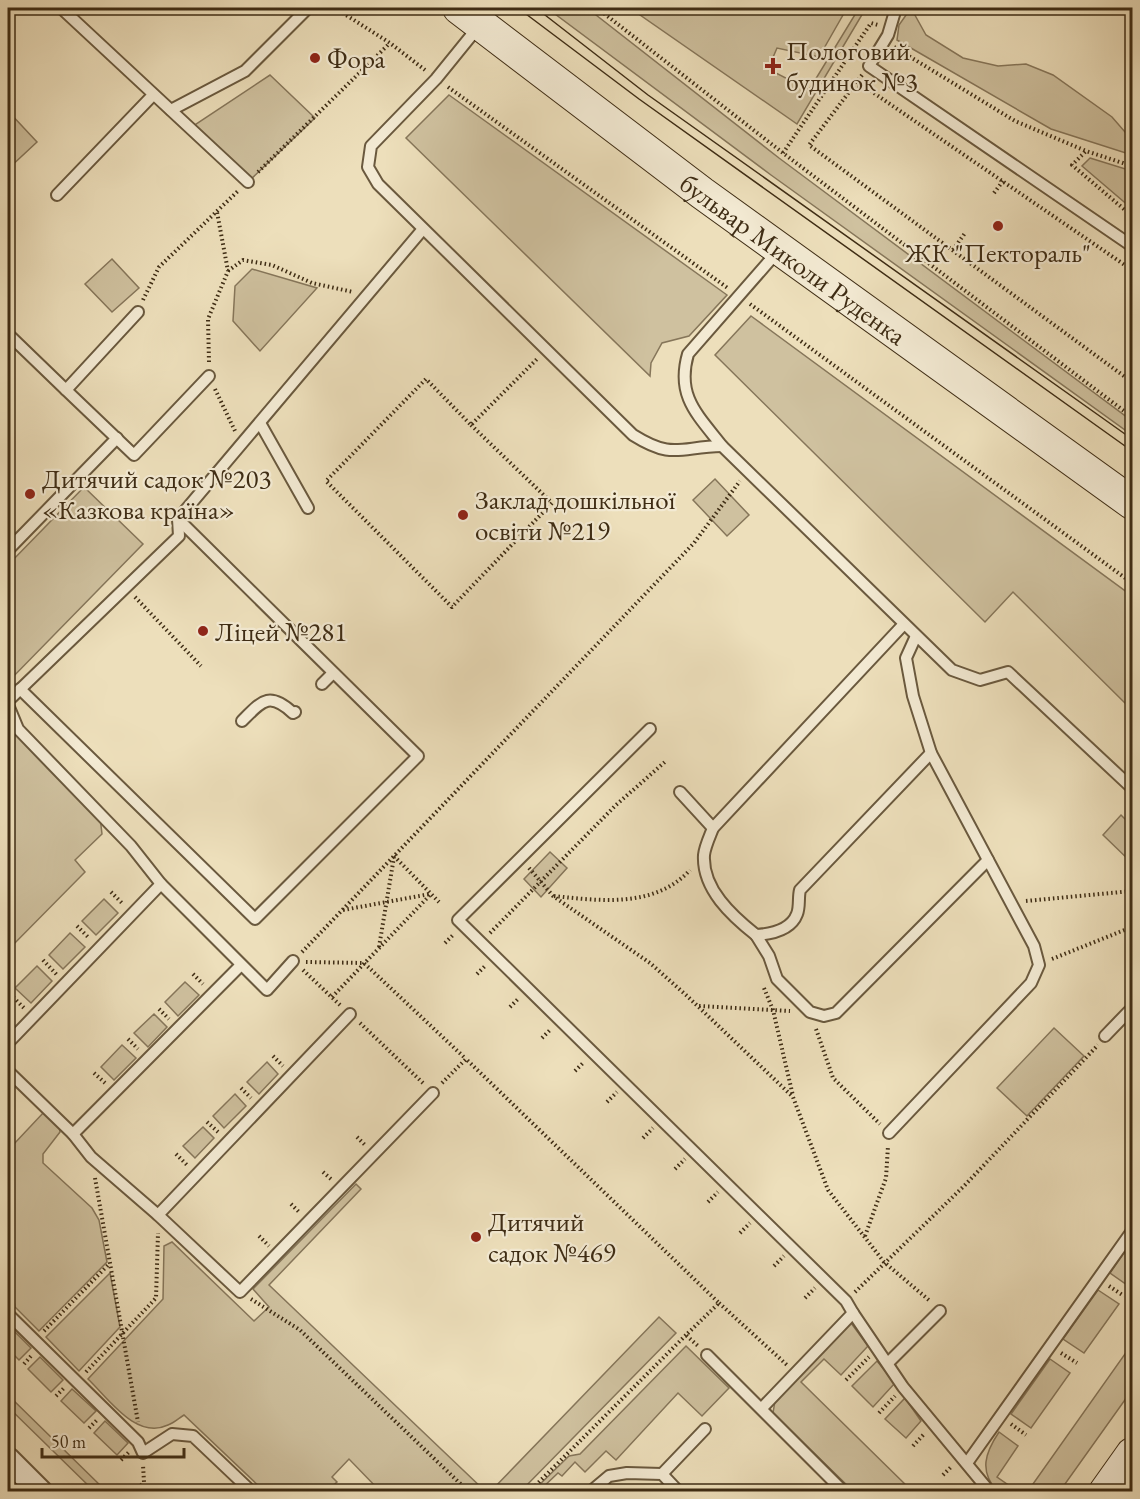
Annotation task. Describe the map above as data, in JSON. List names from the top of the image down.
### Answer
{
  "streets": {
    "street": ["бульвар Миколи Руденка"]
  },
  "places": {
    "other": [
      "Фора",
      "ЖК \"Пектораль\"",
      "Дитячий садок №203 «Казкова країна»",
      "Заклад дошкільної освіти №219",
      "Ліцей №281",
      "Дитячий садок №469"
    ],
    "health": ["Пологовий будинок №3"]
  },
  "scale_bar": "50 m"
}
